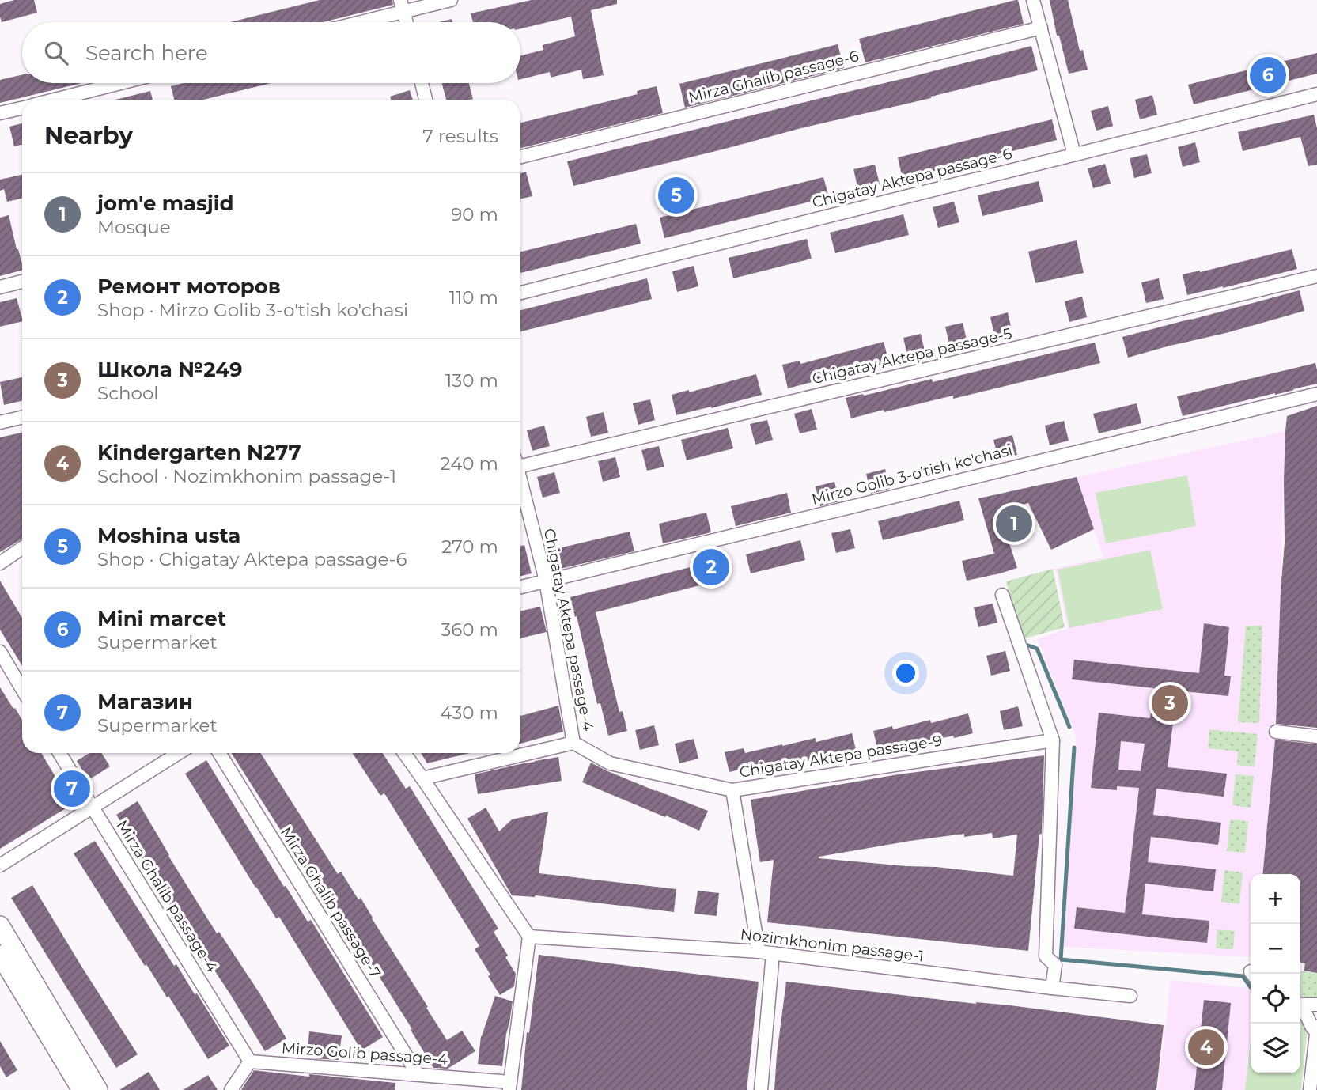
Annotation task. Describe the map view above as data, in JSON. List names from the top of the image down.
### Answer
{
  "streets": {
    "street": [
      "Mirza Ghalib passage-6",
      "Chigatay Aktepa passage-6",
      "Chigatay Aktepa passage-5",
      "Mirzo Golib 3-o'tish ko'chasi",
      "Chigatay Aktepa passage-4",
      "Chigatay Aktepa passage-9",
      "Mirza Ghalib passage-4",
      "Mirza Ghalib passage-7",
      "Nozimkhonim passage-1",
      "Mirzo Golib passage-4"
    ]
  },
  "crossings": [
    ["Mirzo Golib 3-o'tish ko'chasi", "Chigatay Aktepa passage-4"],
    ["Chigatay Aktepa passage-4", "Chigatay Aktepa passage-9"],
    ["Mirza Ghalib passage-4", "Mirzo Golib passage-4"],
    ["Mirza Ghalib passage-7", "Mirzo Golib passage-4"]
  ],
  "page": {
    "search": "Search here",
    "pins": [
      "6",
      "5",
      "1",
      "2",
      "3",
      "7",
      "4"
    ],
    "heading": ["Nearby", "7 results"],
    "list": [
      {
        "mark": "1",
        "name": "jom'e masjid",
        "note": "Mosque",
        "value": "90 m"
      },
      {
        "mark": "2",
        "name": "Ремонт моторов",
        "note": "Shop · Mirzo Golib 3-o'tish ko'chasi",
        "value": "110 m"
      },
      {
        "mark": "3",
        "name": "Школа №249",
        "note": "School",
        "value": "130 m"
      },
      {
        "mark": "4",
        "name": "Kindergarten N277",
        "note": "School · Nozimkhonim passage-1",
        "value": "240 m"
      },
      {
        "mark": "5",
        "name": "Moshina usta",
        "note": "Shop · Chigatay Aktepa passage-6",
        "value": "270 m"
      },
      {
        "mark": "6",
        "name": "Mini marcet",
        "note": "Supermarket",
        "value": "360 m"
      },
      {
        "mark": "7",
        "name": "Магазин",
        "note": "Supermarket",
        "value": "430 m"
      }
    ],
    "map_buttons": ["+", "−"]
  }
}
